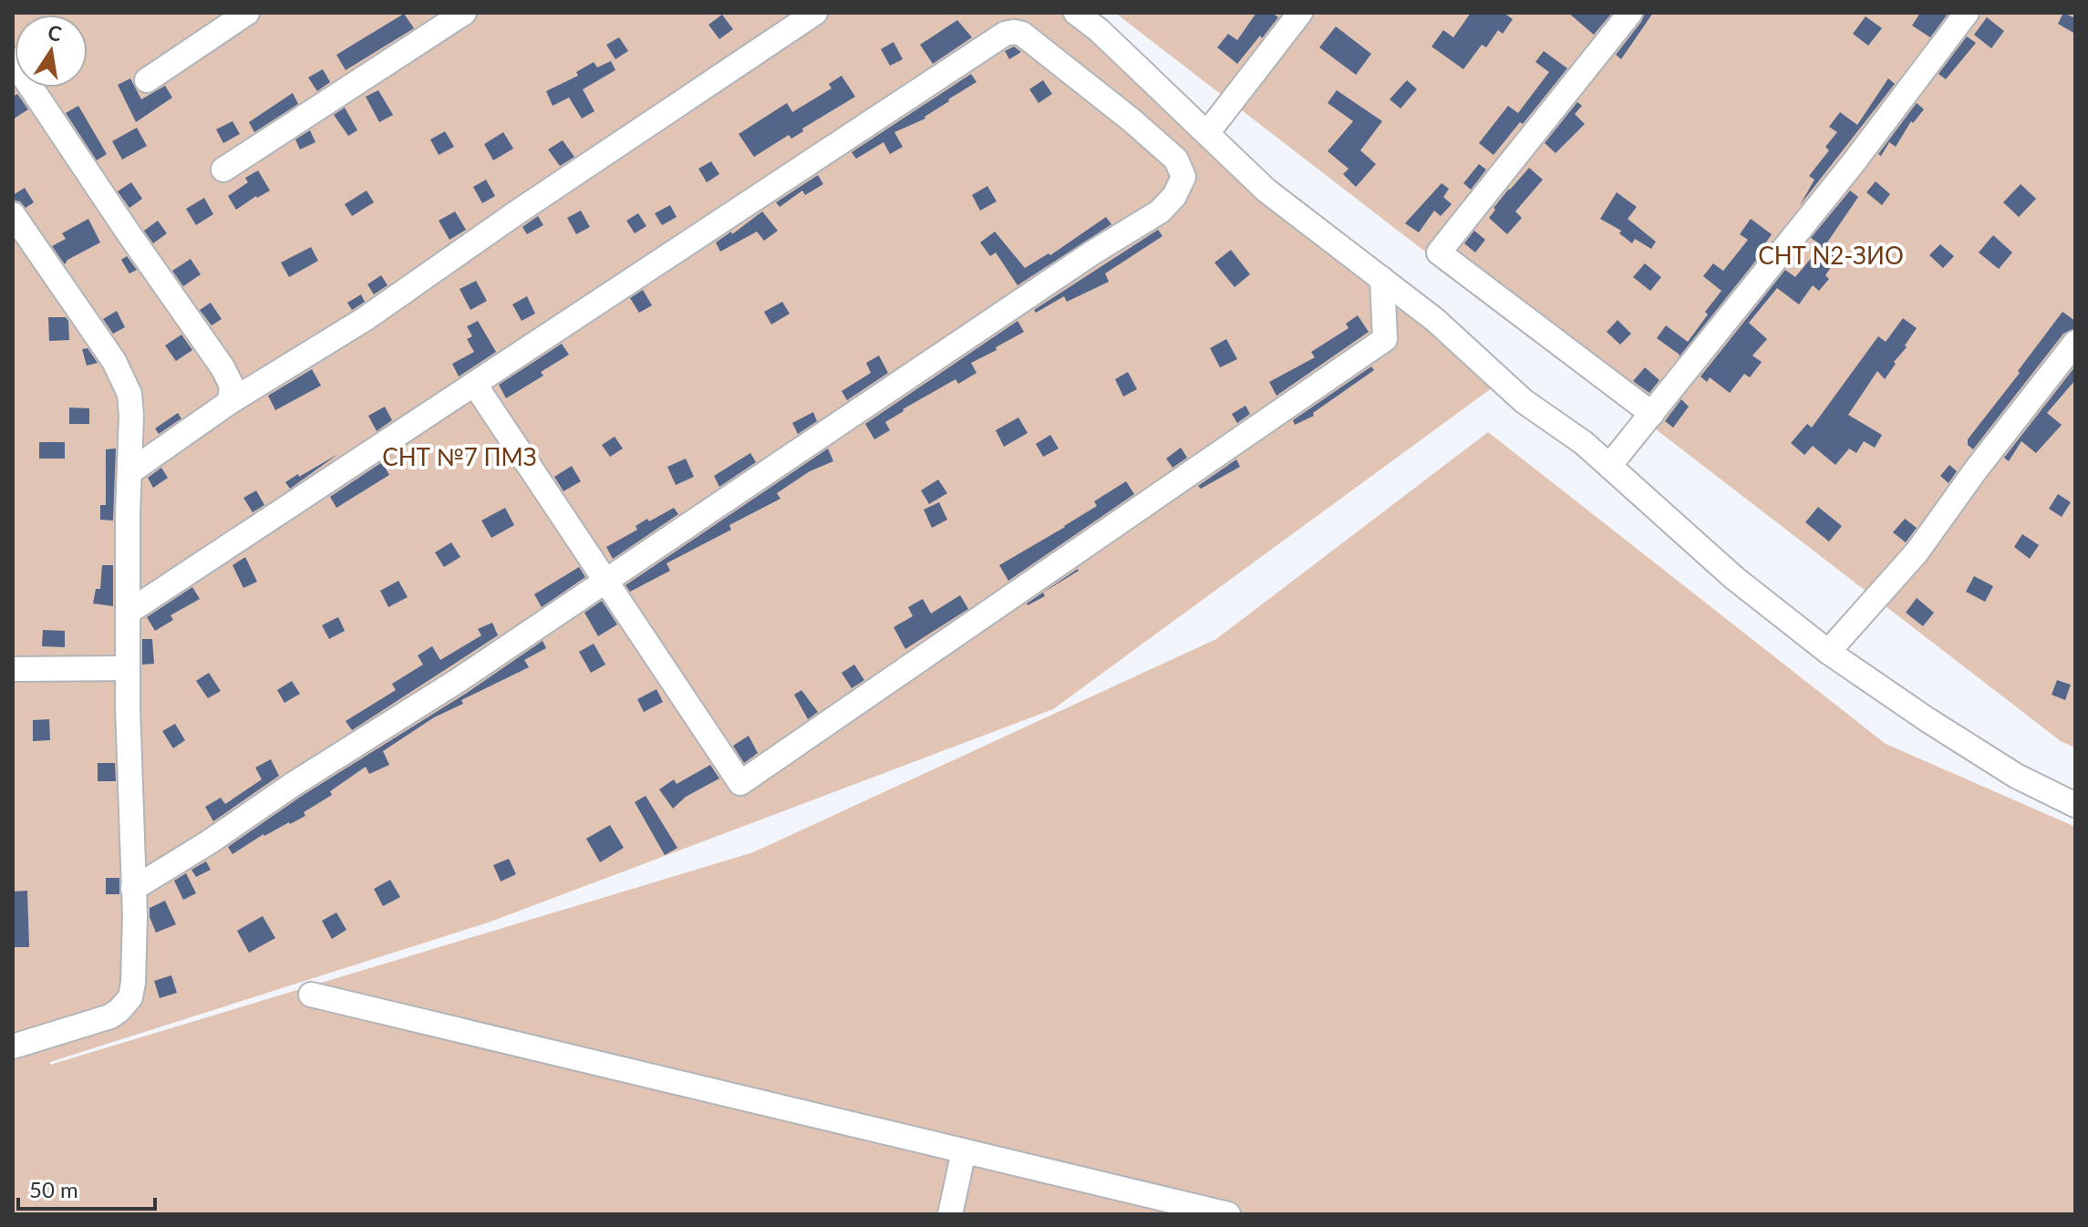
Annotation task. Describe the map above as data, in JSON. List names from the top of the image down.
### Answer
{
  "parks": ["СНТ N2-ЗИО", "СНТ №7 ПМЗ"],
  "scale_bar": "50 m",
  "north": "top"
}
